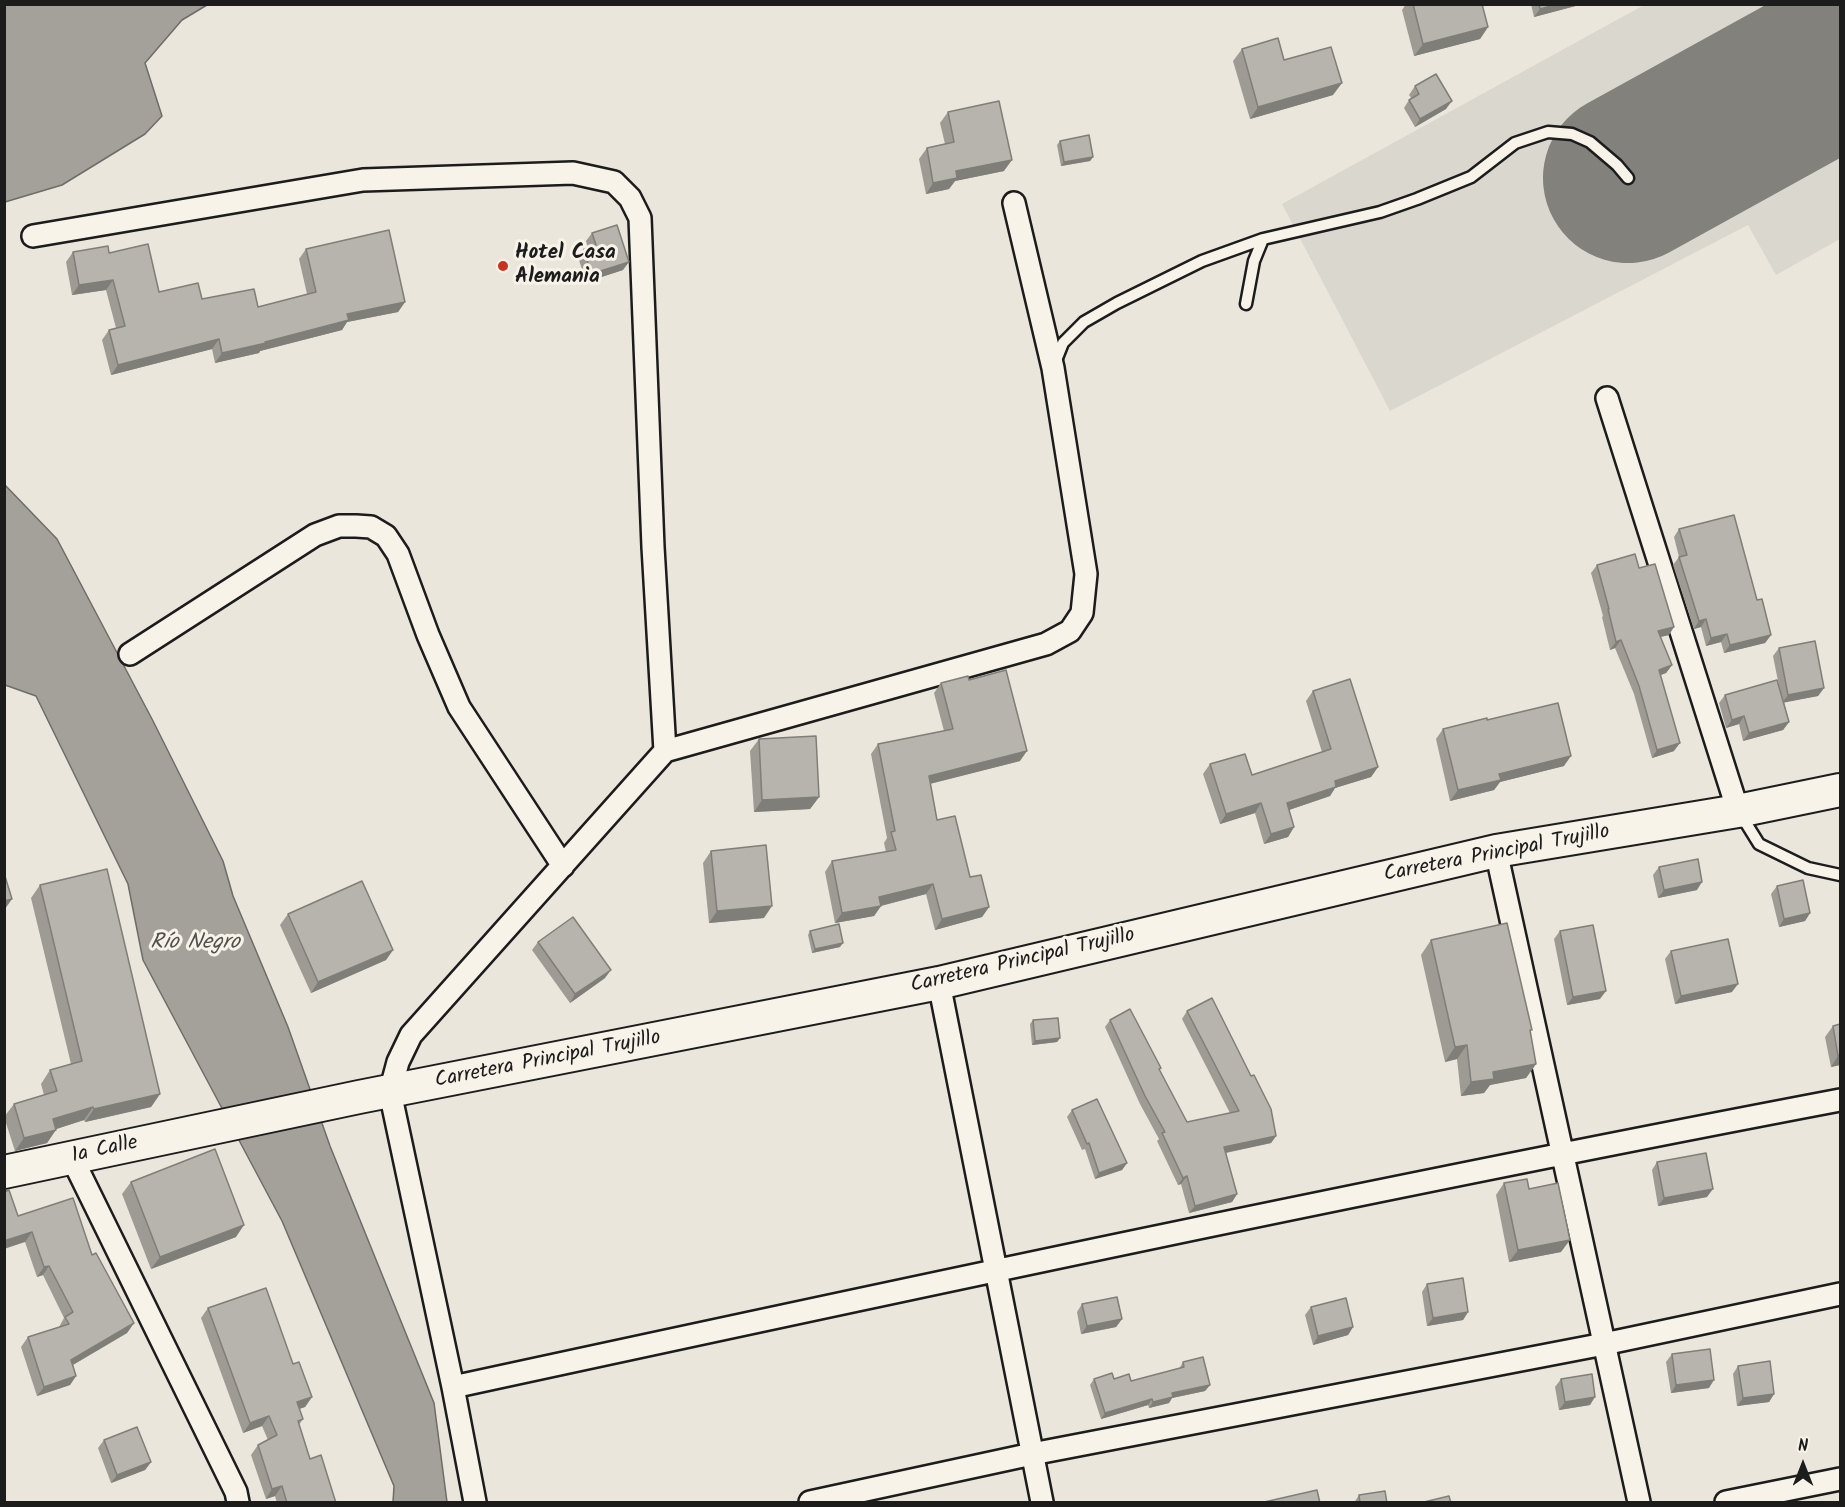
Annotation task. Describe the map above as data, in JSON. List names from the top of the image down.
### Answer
{
  "streets": {
    "main road": ["Carretera Principal Trujillo", "1a Calle"]
  },
  "crossings": [
    ["Carretera Principal Trujillo", "1a Calle"]
  ],
  "water": ["Río Negro"],
  "places": ["Hotel Casa Alemania"],
  "north": "top"
}
